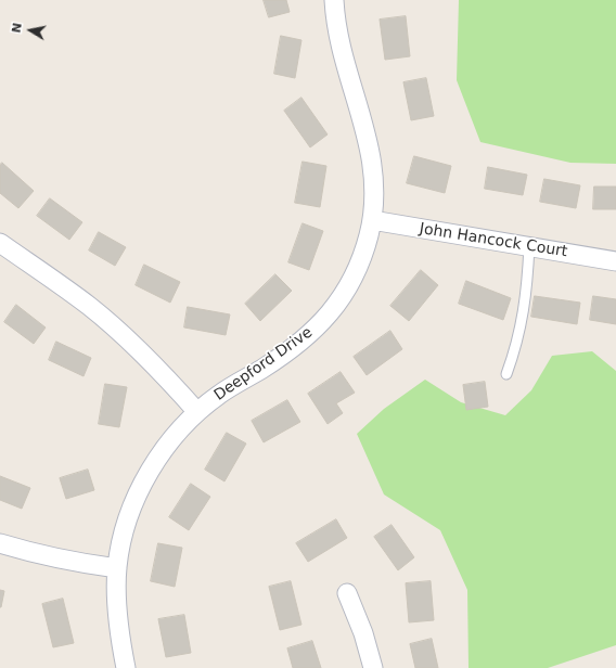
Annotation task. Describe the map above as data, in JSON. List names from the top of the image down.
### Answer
{
  "streets": {
    "street": ["John Hancock Court", "Deepford Drive"]
  },
  "crossings": [
    ["John Hancock Court", "Deepford Drive"]
  ],
  "north": "left"
}
